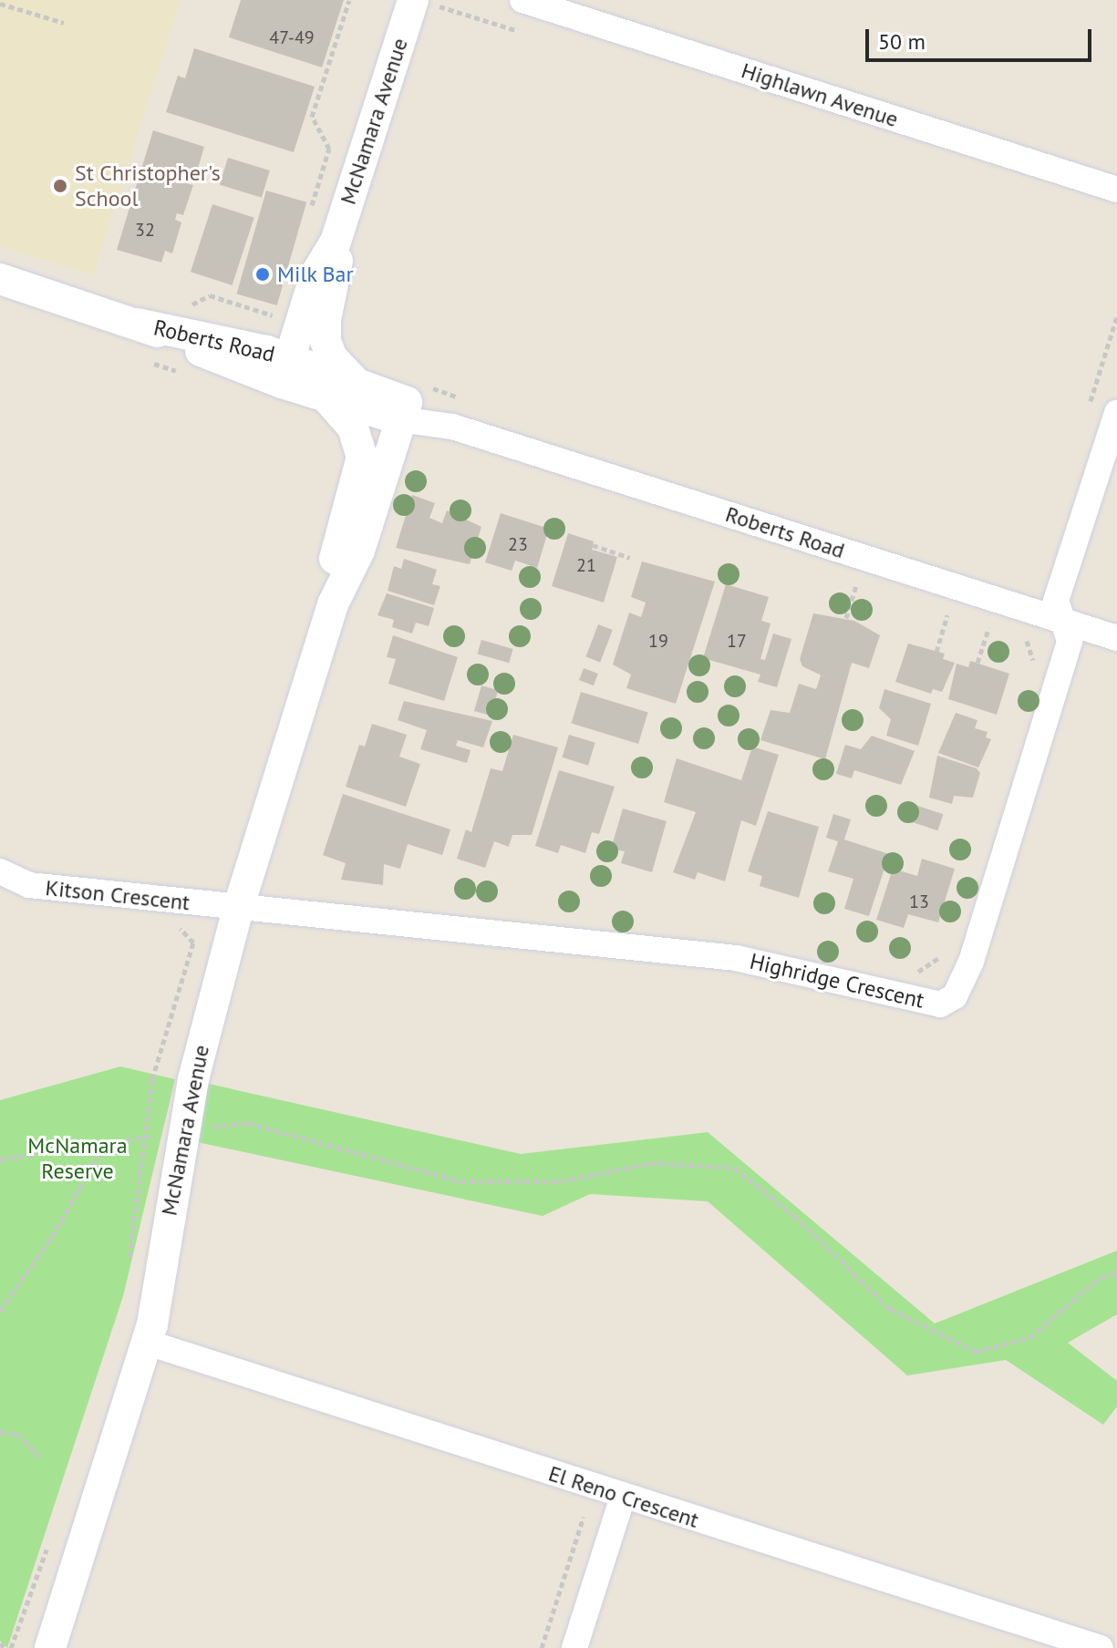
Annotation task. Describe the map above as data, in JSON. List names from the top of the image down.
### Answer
{
  "streets": {
    "street": [
      "Highlawn Avenue",
      "McNamara Avenue",
      "Roberts Road",
      "Kitson Crescent",
      "Highridge Crescent",
      "El Reno Crescent"
    ]
  },
  "crossings": [
    ["McNamara Avenue", "Roberts Road"],
    ["McNamara Avenue", "Kitson Crescent"],
    ["McNamara Avenue", "Highridge Crescent"],
    ["McNamara Avenue", "El Reno Crescent"],
    ["Roberts Road", "Highridge Crescent"],
    ["Kitson Crescent", "Highridge Crescent"]
  ],
  "parks": ["McNamara Reserve"],
  "places": ["St Christopher's School", "Milk Bar"],
  "house_numbers": [
    "47-49",
    "32",
    "23",
    "21",
    "19",
    "17",
    "13"
  ],
  "scale_bar": "50 m"
}
